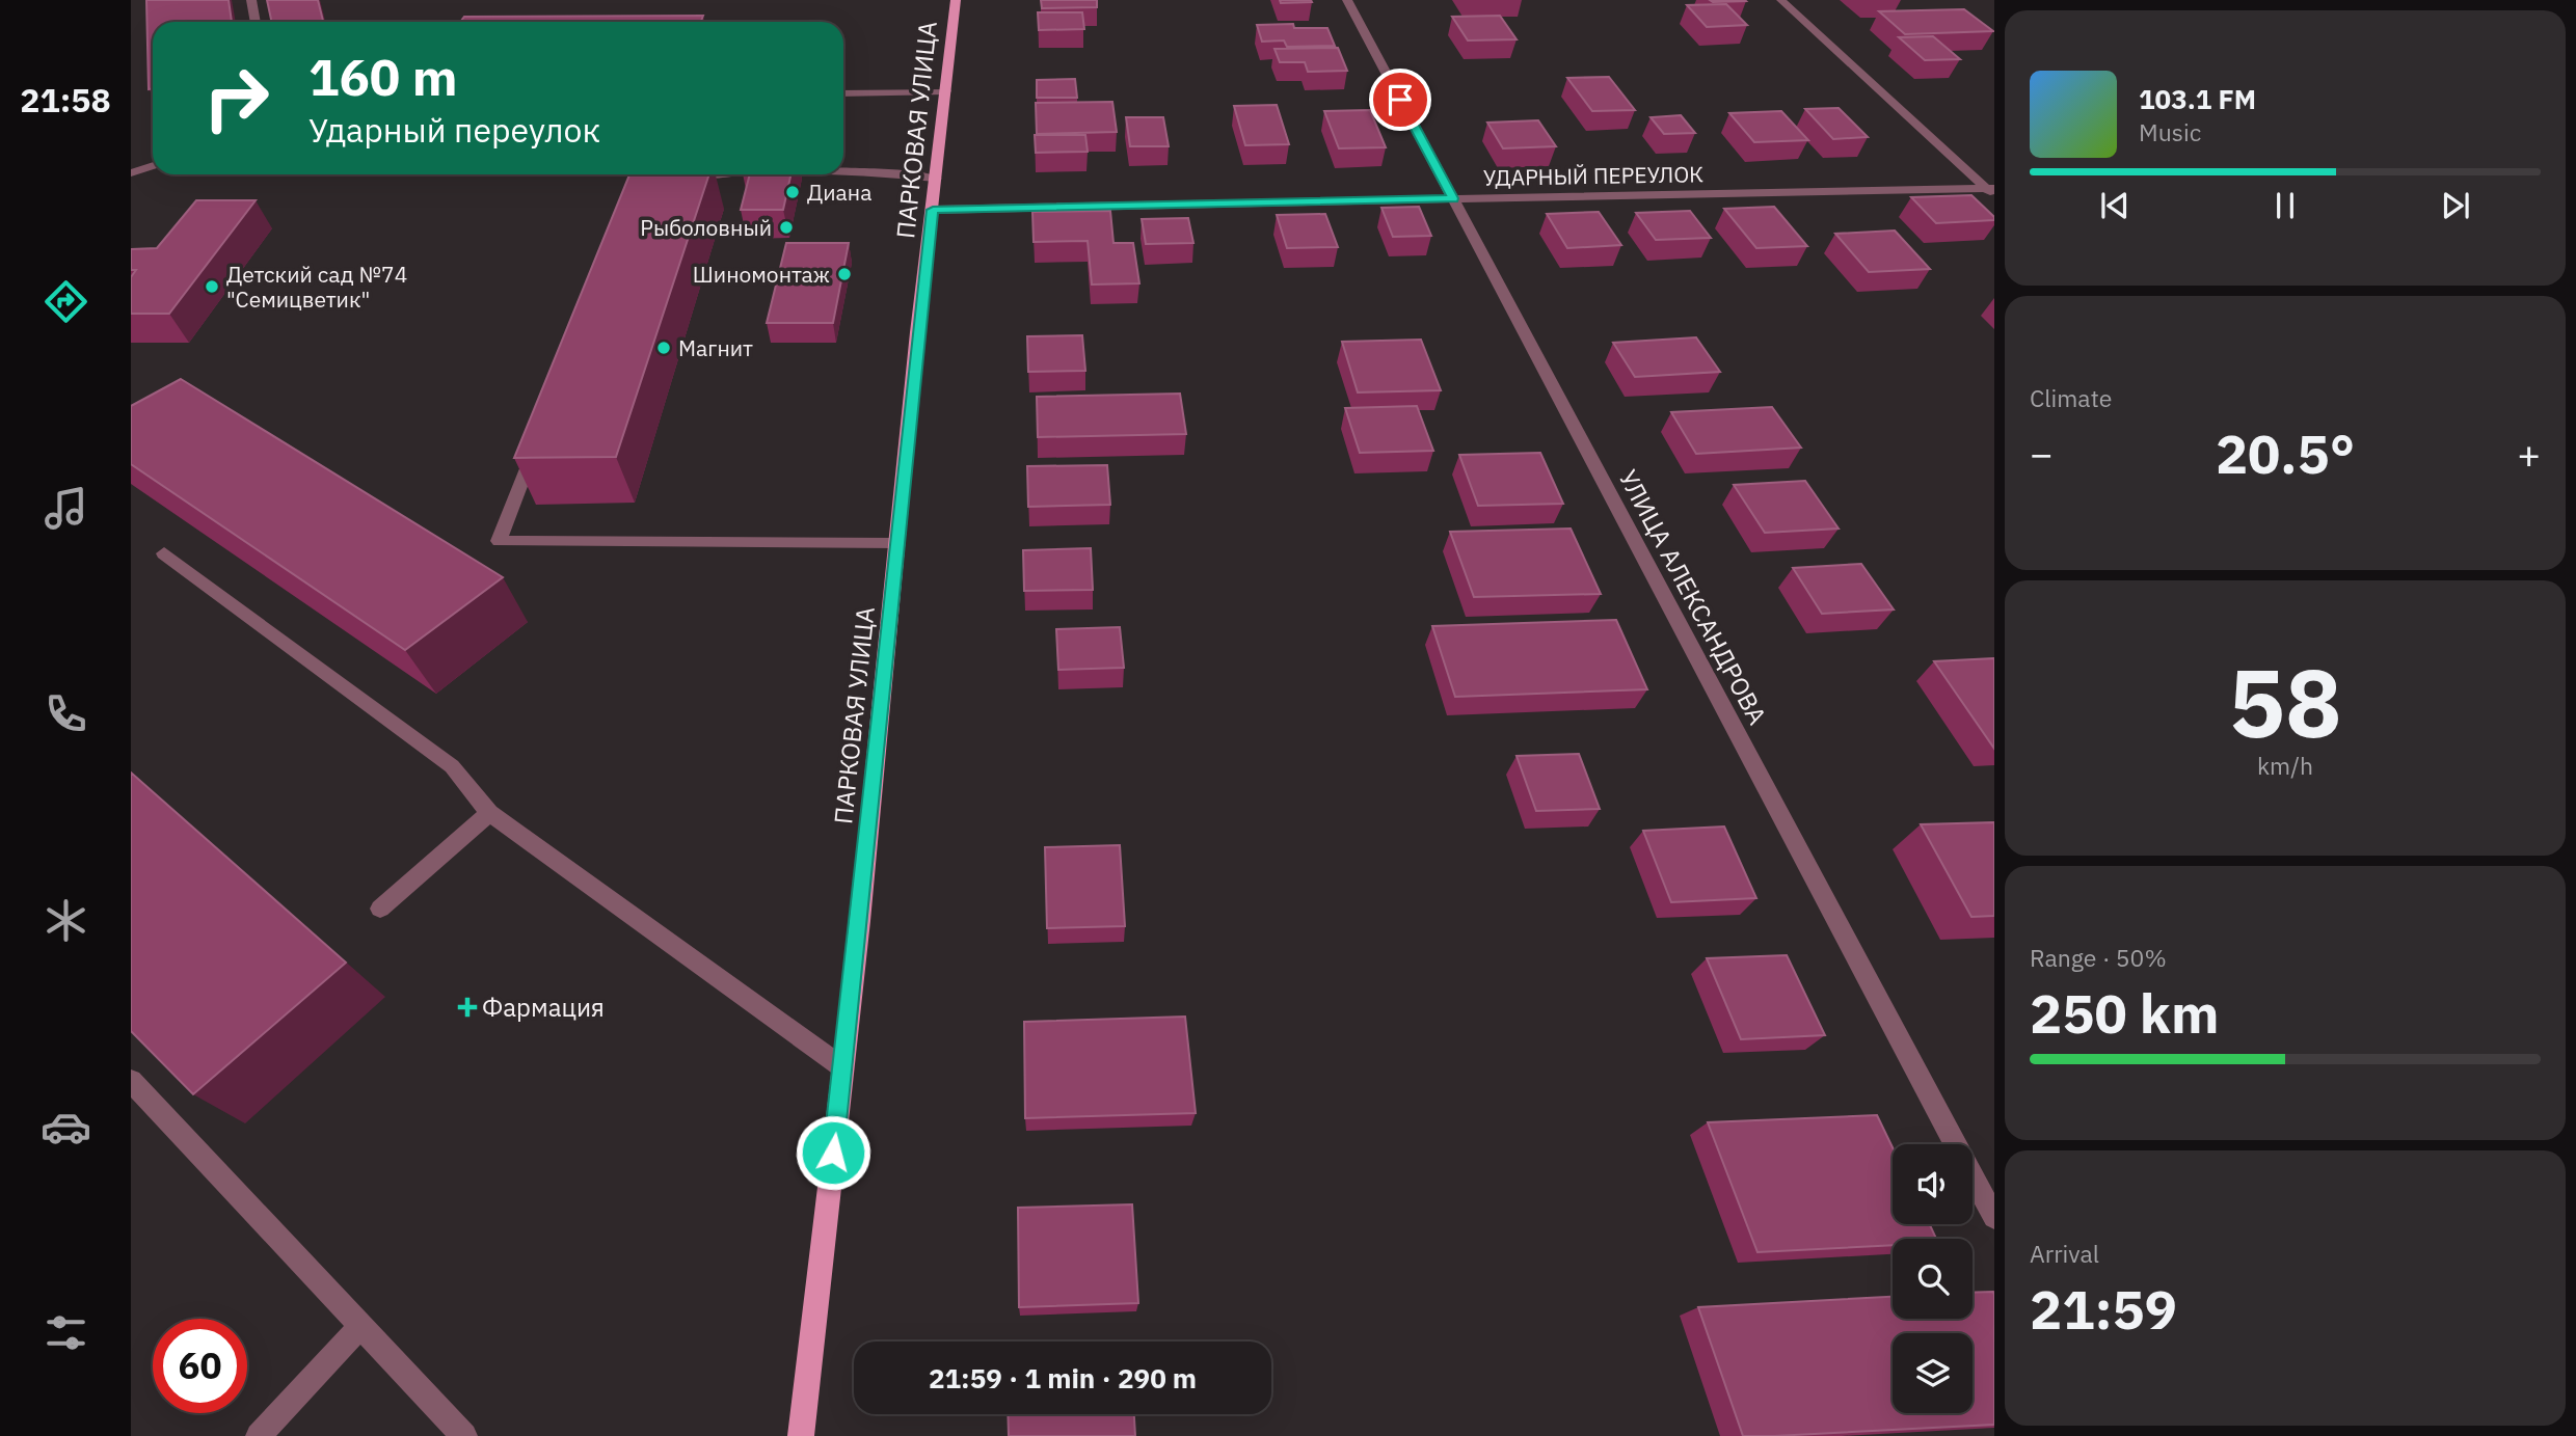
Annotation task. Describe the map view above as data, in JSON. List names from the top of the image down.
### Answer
{
  "streets": {
    "main road": ["ПАРКОВАЯ УЛИЦА"],
    "street": ["УДАРНЫЙ ПЕРЕУЛОК", "УЛИЦА АЛЕКСАНДРОВА"]
  },
  "crossings": [
    ["ПАРКОВАЯ УЛИЦА", "УДАРНЫЙ ПЕРЕУЛОК"],
    ["УДАРНЫЙ ПЕРЕУЛОК", "УЛИЦА АЛЕКСАНДРОВА"]
  ],
  "places": {
    "other": [
      "Диана",
      "Рыболовный",
      "Шиномонтаж",
      "Детский сад №74 \"Семицветик\"",
      "Магнит"
    ],
    "health": ["Фармация"]
  },
  "page": {
    "tabs": "21:58",
    "turn": ["160 m", "Ударный переулок"],
    "song": ["103.1 FM", "Music"],
    "tile": [
      "Climate",
      ["58", "km/h"],
      ["Range · 50%", "250 km"],
      ["Arrival", "21:59"]
    ],
    "heat": ["−", "20.5°", "+"],
    "limit": "60",
    "trip": "21:59 · 1 min · 290 m"
  }
}
